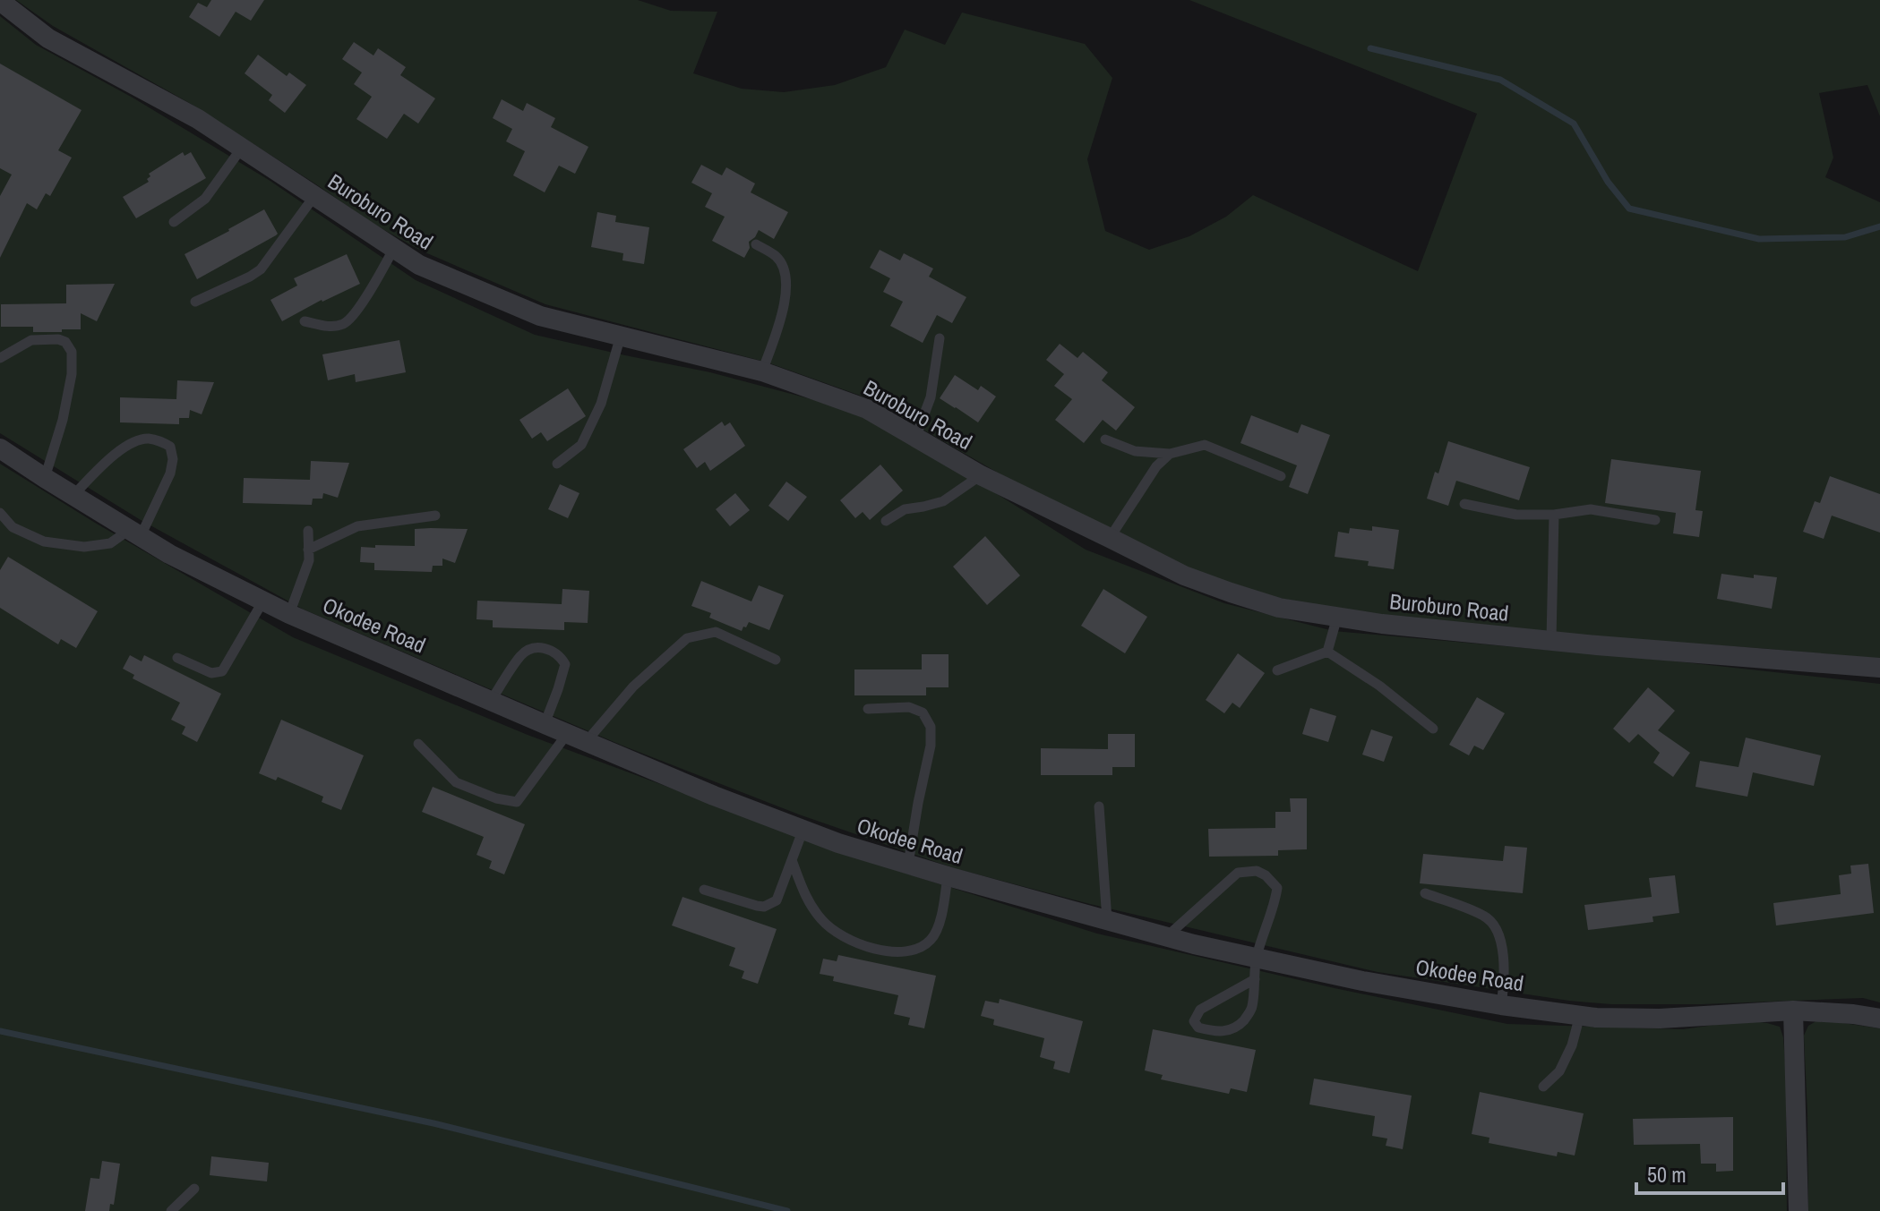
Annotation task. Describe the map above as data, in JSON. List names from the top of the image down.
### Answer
{
  "streets": {
    "street": ["Buroburo Road", "Okodee Road"]
  },
  "scale_bar": "50 m"
}
